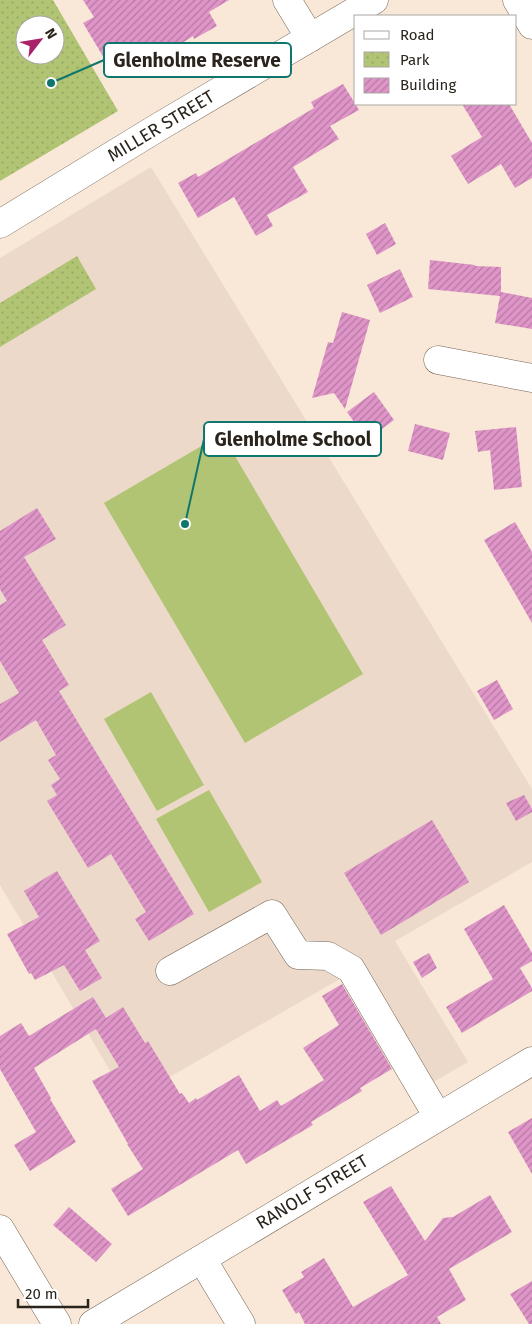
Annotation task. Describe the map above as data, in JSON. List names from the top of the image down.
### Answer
{
  "streets": {
    "street": ["MILLER STREET", "RANOLF STREET"]
  },
  "places": ["Glenholme Reserve", "Glenholme School"],
  "legend": ["Road", "Park", "Building"],
  "scale_bar": "20 m",
  "north": "top right"
}
